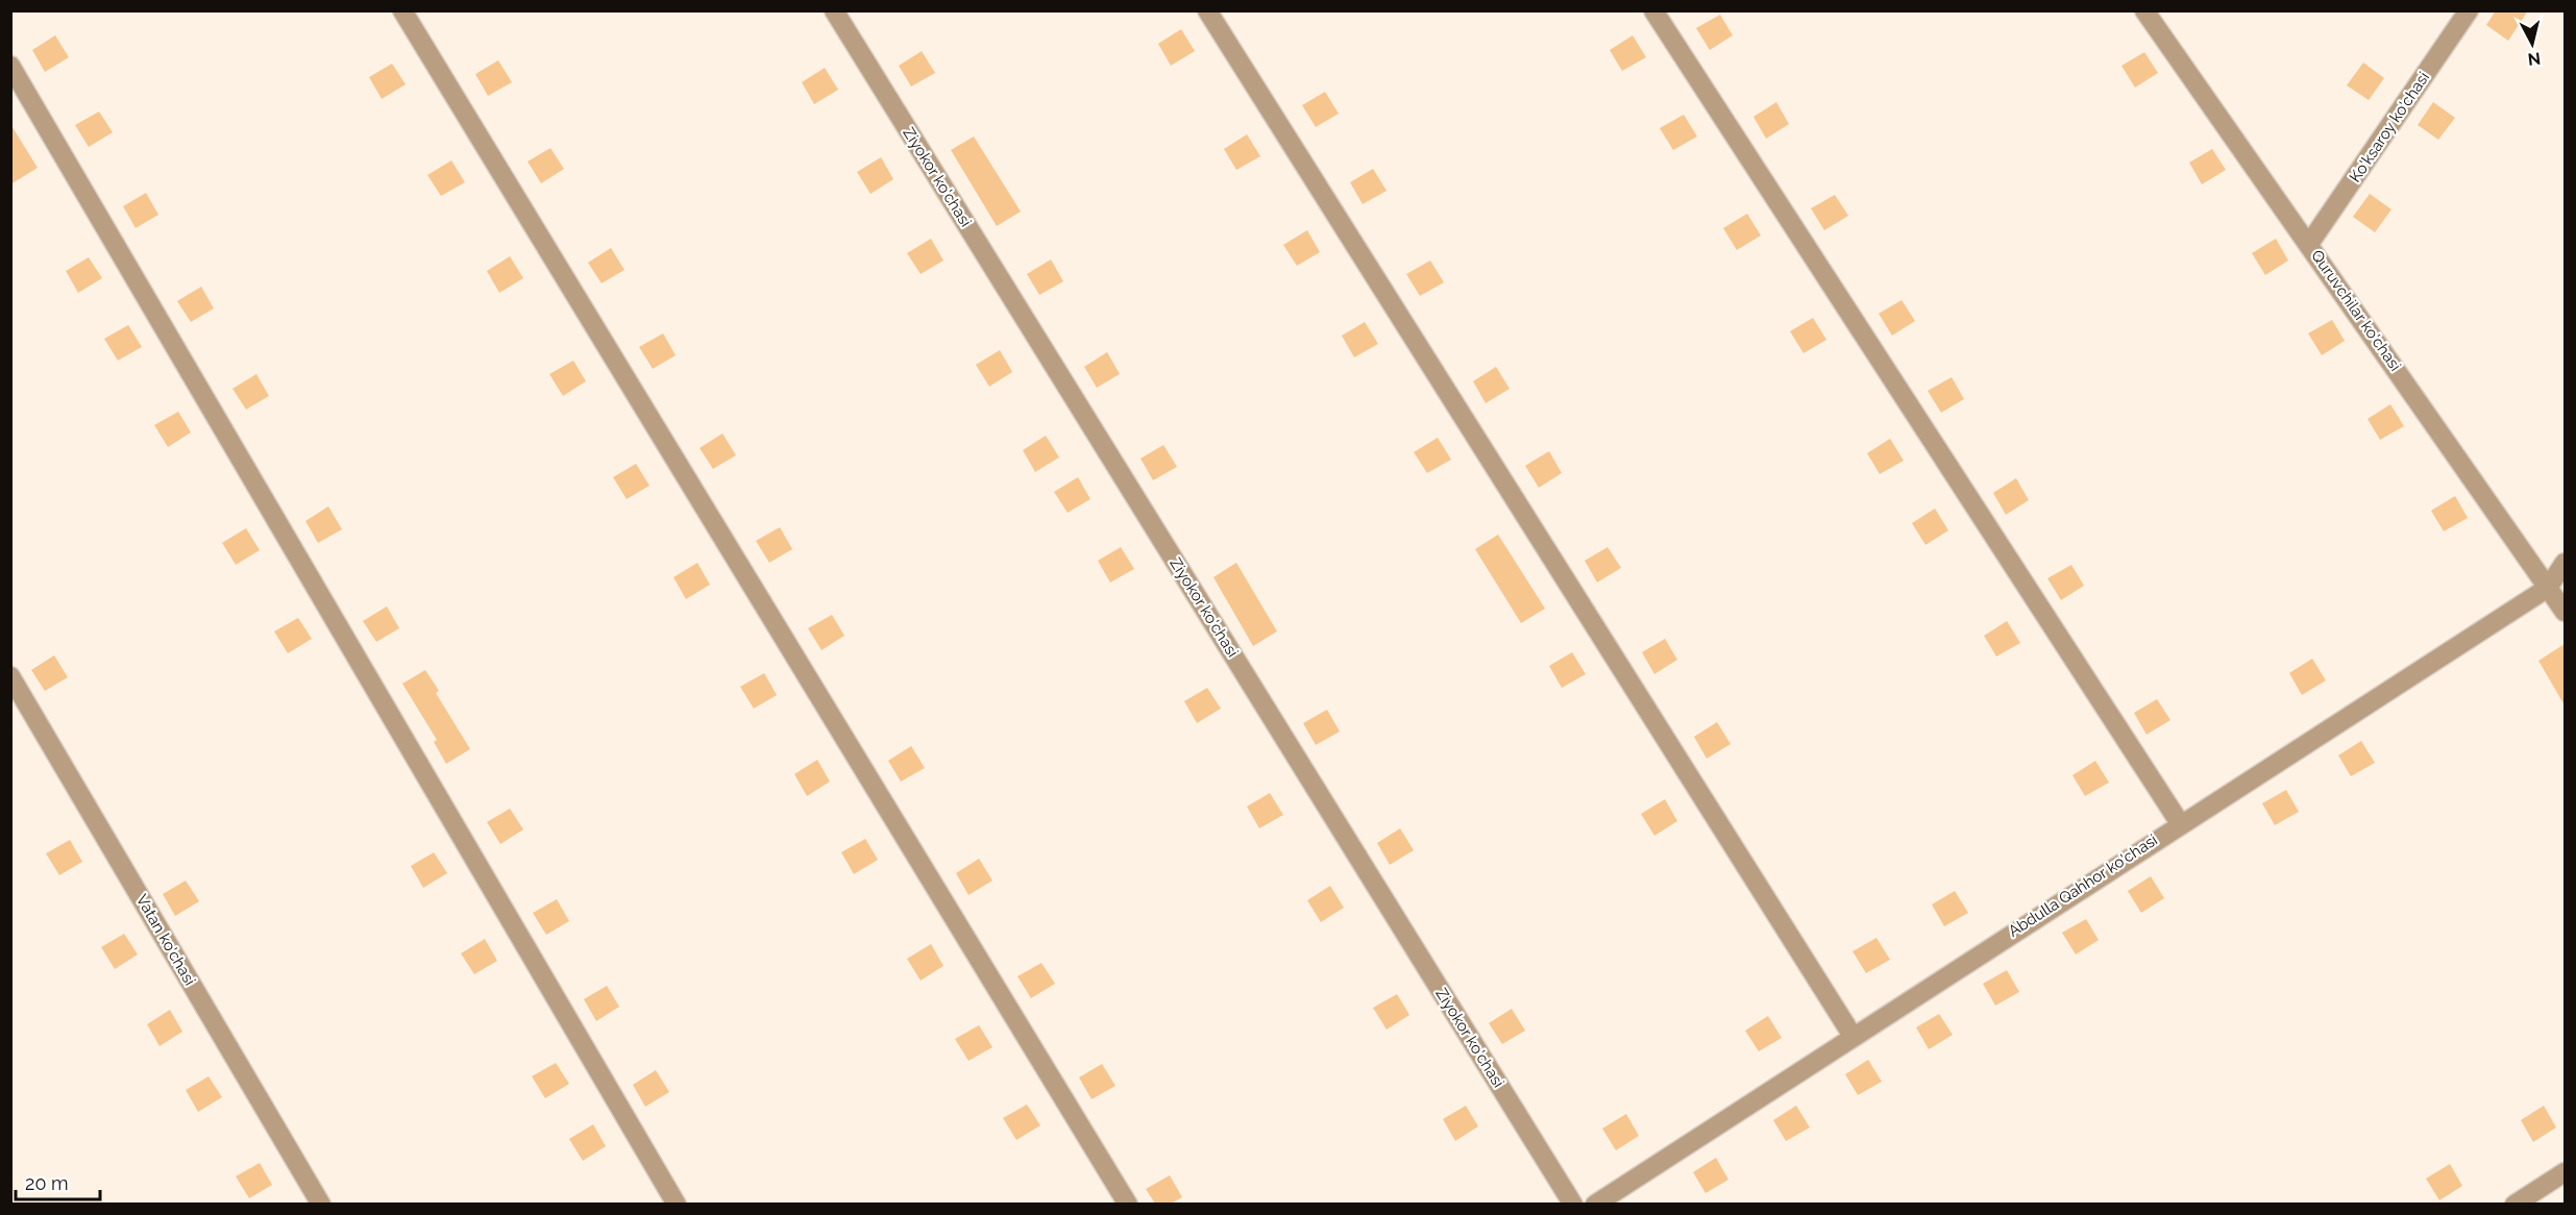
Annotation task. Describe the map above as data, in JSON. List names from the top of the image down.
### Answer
{
  "streets": {
    "street": [
      "Ko'ksaroy ko'chasi",
      "Ziyokor ko'chasi",
      "Quruvchilar ko'chasi",
      "Abdulla Qahhor ko'chasi",
      "Vatan ko'chasi"
    ]
  },
  "crossings": [
    ["Ko'ksaroy ko'chasi", "Quruvchilar ko'chasi"],
    ["Quruvchilar ko'chasi", "Abdulla Qahhor ko'chasi"]
  ],
  "scale_bar": "20 m",
  "north": "bottom"
}
